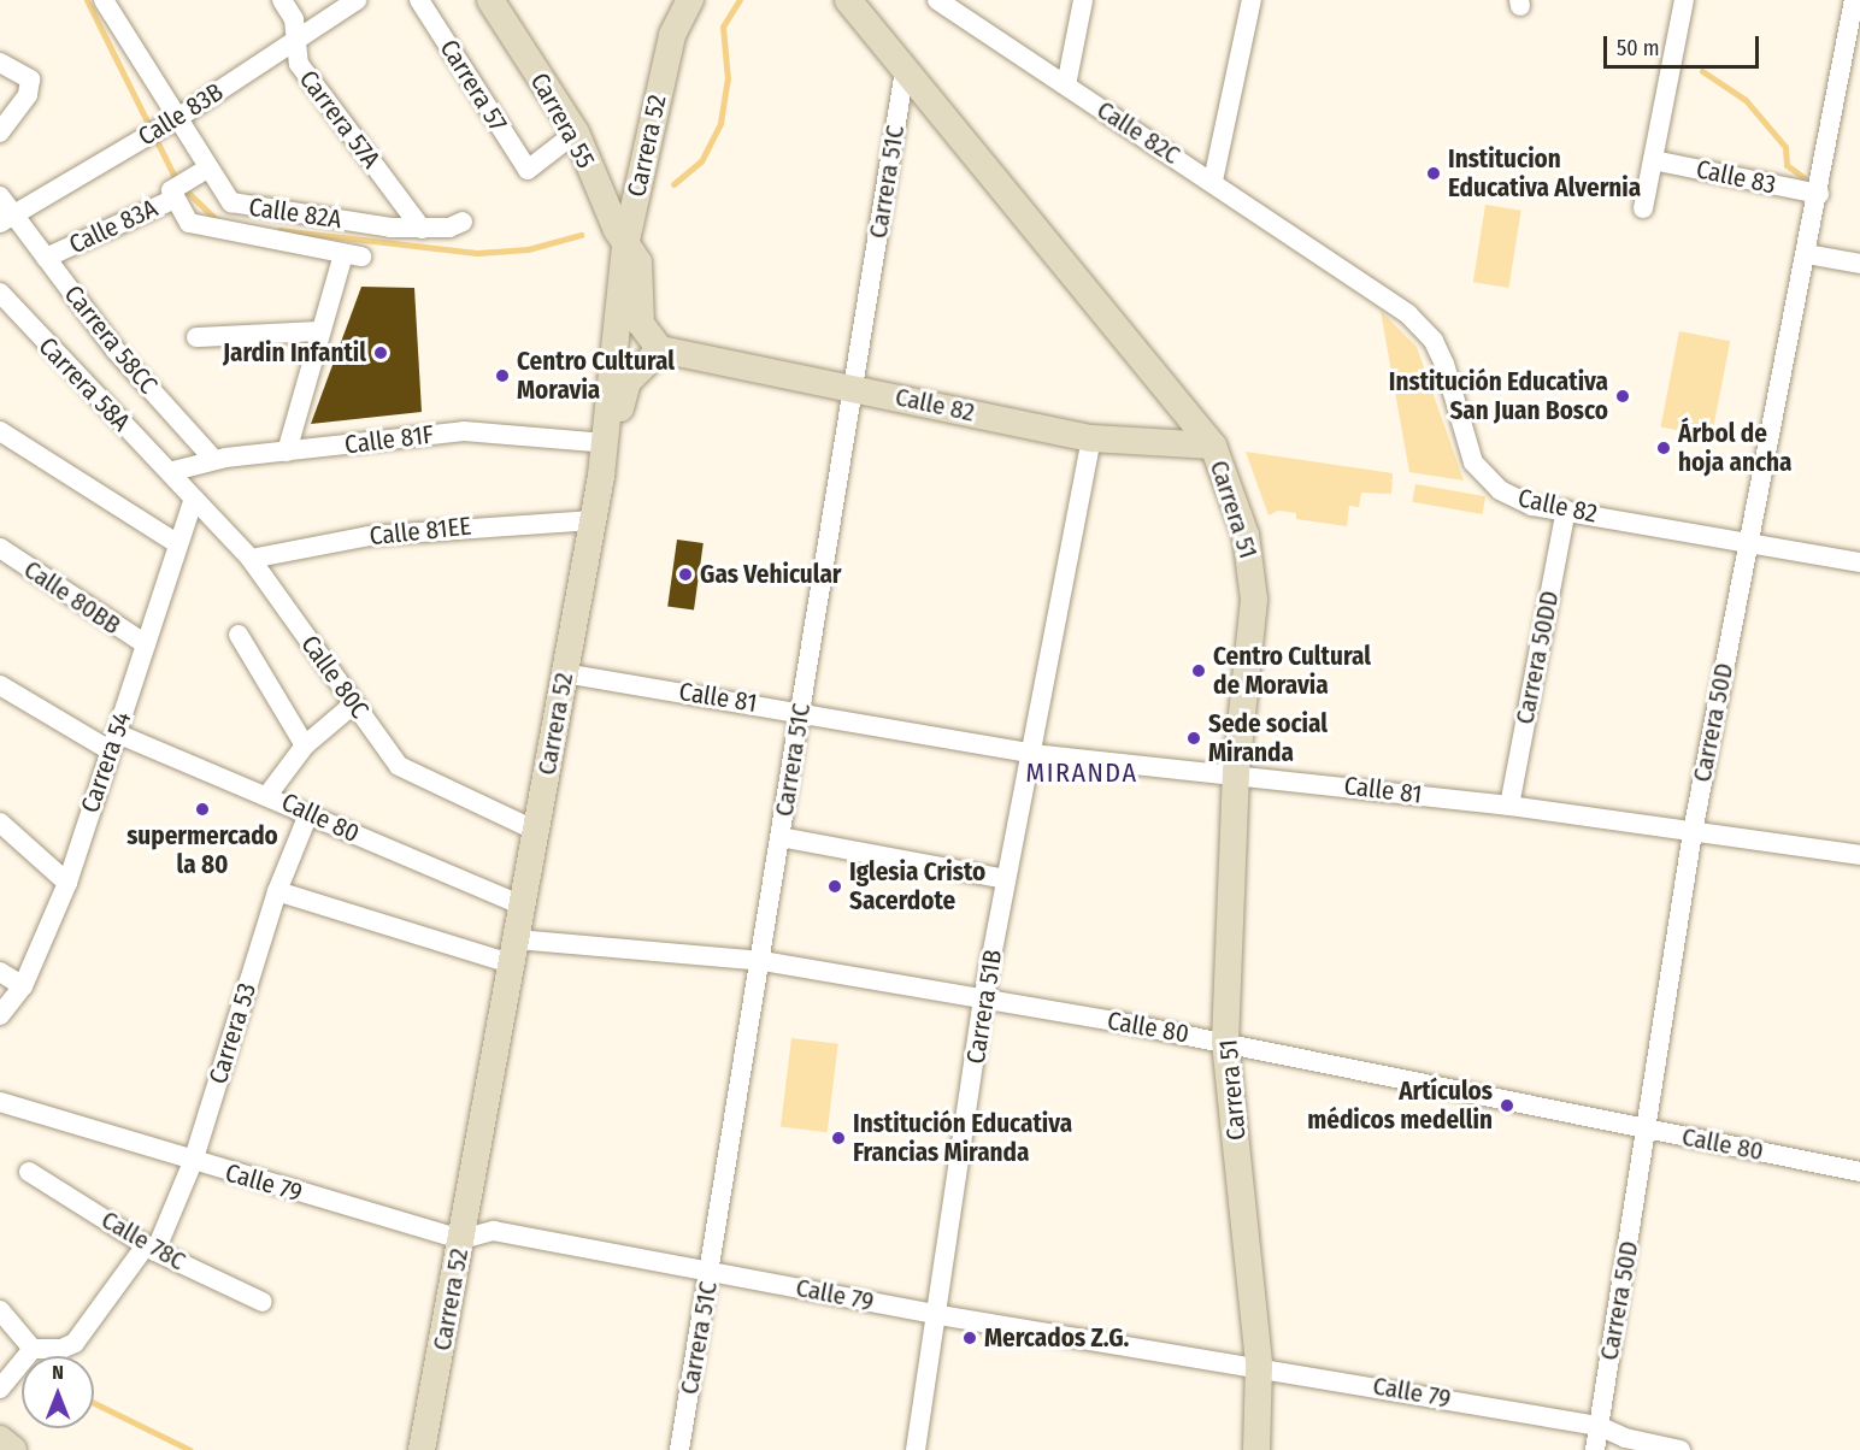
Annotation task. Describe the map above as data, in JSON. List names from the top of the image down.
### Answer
{
  "streets": {
    "street": [
      "Carrera 57",
      "Calle 83B",
      "Carrera 57A",
      "Carrera 55",
      "Calle 82C",
      "Carrera 52",
      "Calle 83",
      "Carrera 51C",
      "Calle 82A",
      "Calle 83A",
      "Carrera 58CC",
      "Carrera 58A",
      "Calle 82",
      "Calle 81F",
      "Carrera 51",
      "Calle 81EE",
      "Calle 80BB",
      "Carrera 50DD",
      "Calle 80C",
      "Calle 81",
      "Carrera 50D",
      "Carrera 54",
      "Calle 80",
      "Carrera 51B",
      "Carrera 53",
      "Calle 79",
      "Calle 78C"
    ]
  },
  "crossings": [
    ["Carrera 57", "Carrera 55"],
    ["Calle 83B", "Carrera 57A"],
    ["Calle 83B", "Calle 82A"],
    ["Calle 83B", "Carrera 58CC"],
    ["Carrera 57A", "Calle 82A"],
    ["Carrera 55", "Carrera 52"],
    ["Calle 82C", "Calle 82"],
    ["Carrera 52", "Calle 81F"],
    ["Carrera 52", "Calle 81EE"],
    ["Carrera 52", "Calle 80C"],
    ["Carrera 52", "Calle 81"],
    ["Carrera 52", "Calle 80"],
    ["Carrera 52", "Calle 79"],
    ["Calle 83", "Carrera 50D"],
    ["Carrera 51C", "Calle 82"],
    ["Carrera 51C", "Carrera 51"],
    ["Carrera 51C", "Calle 81"],
    ["Carrera 51C", "Calle 80"],
    ["Carrera 51C", "Calle 79"],
    ["Calle 82A", "Calle 83A"],
    ["Calle 83A", "Carrera 58CC"],
    ["Carrera 58CC", "Calle 81F"],
    ["Carrera 58A", "Calle 81F"],
    ["Carrera 58A", "Calle 80C"],
    ["Calle 82", "Carrera 51"],
    ["Calle 82", "Carrera 50DD"],
    ["Calle 82", "Carrera 50D"],
    ["Calle 82", "Carrera 51B"],
    ["Calle 81F", "Calle 80C"],
    ["Carrera 51", "Calle 81"],
    ["Carrera 51", "Calle 80"],
    ["Carrera 51", "Calle 79"],
    ["Calle 81EE", "Calle 80C"],
    ["Calle 80BB", "Carrera 54"],
    ["Carrera 50DD", "Calle 81"],
    ["Calle 80C", "Carrera 54"],
    ["Calle 81", "Carrera 50D"],
    ["Calle 81", "Carrera 51B"],
    ["Carrera 50D", "Calle 80"],
    ["Carrera 50D", "Calle 79"],
    ["Carrera 54", "Calle 80"],
    ["Calle 80", "Carrera 51B"],
    ["Calle 80", "Carrera 53"],
    ["Carrera 51B", "Calle 79"],
    ["Carrera 53", "Calle 79"],
    ["Carrera 53", "Calle 78C"]
  ],
  "districts": ["MIRANDA"],
  "places": [
    "Institucion Educativa Alvernia",
    "Jardin Infantil",
    "Centro Cultural Moravia",
    "Institución Educativa San Juan Bosco",
    "Árbol de hoja ancha",
    "Gas Vehicular",
    "Centro Cultural de Moravia",
    "Sede social Miranda",
    "supermercado la 80",
    "Iglesia Cristo Sacerdote",
    "Artículos médicos medellin",
    "Institución Educativa Francias Miranda",
    "Mercados Z.G."
  ],
  "scale_bar": "50 m",
  "north": "top"
}
